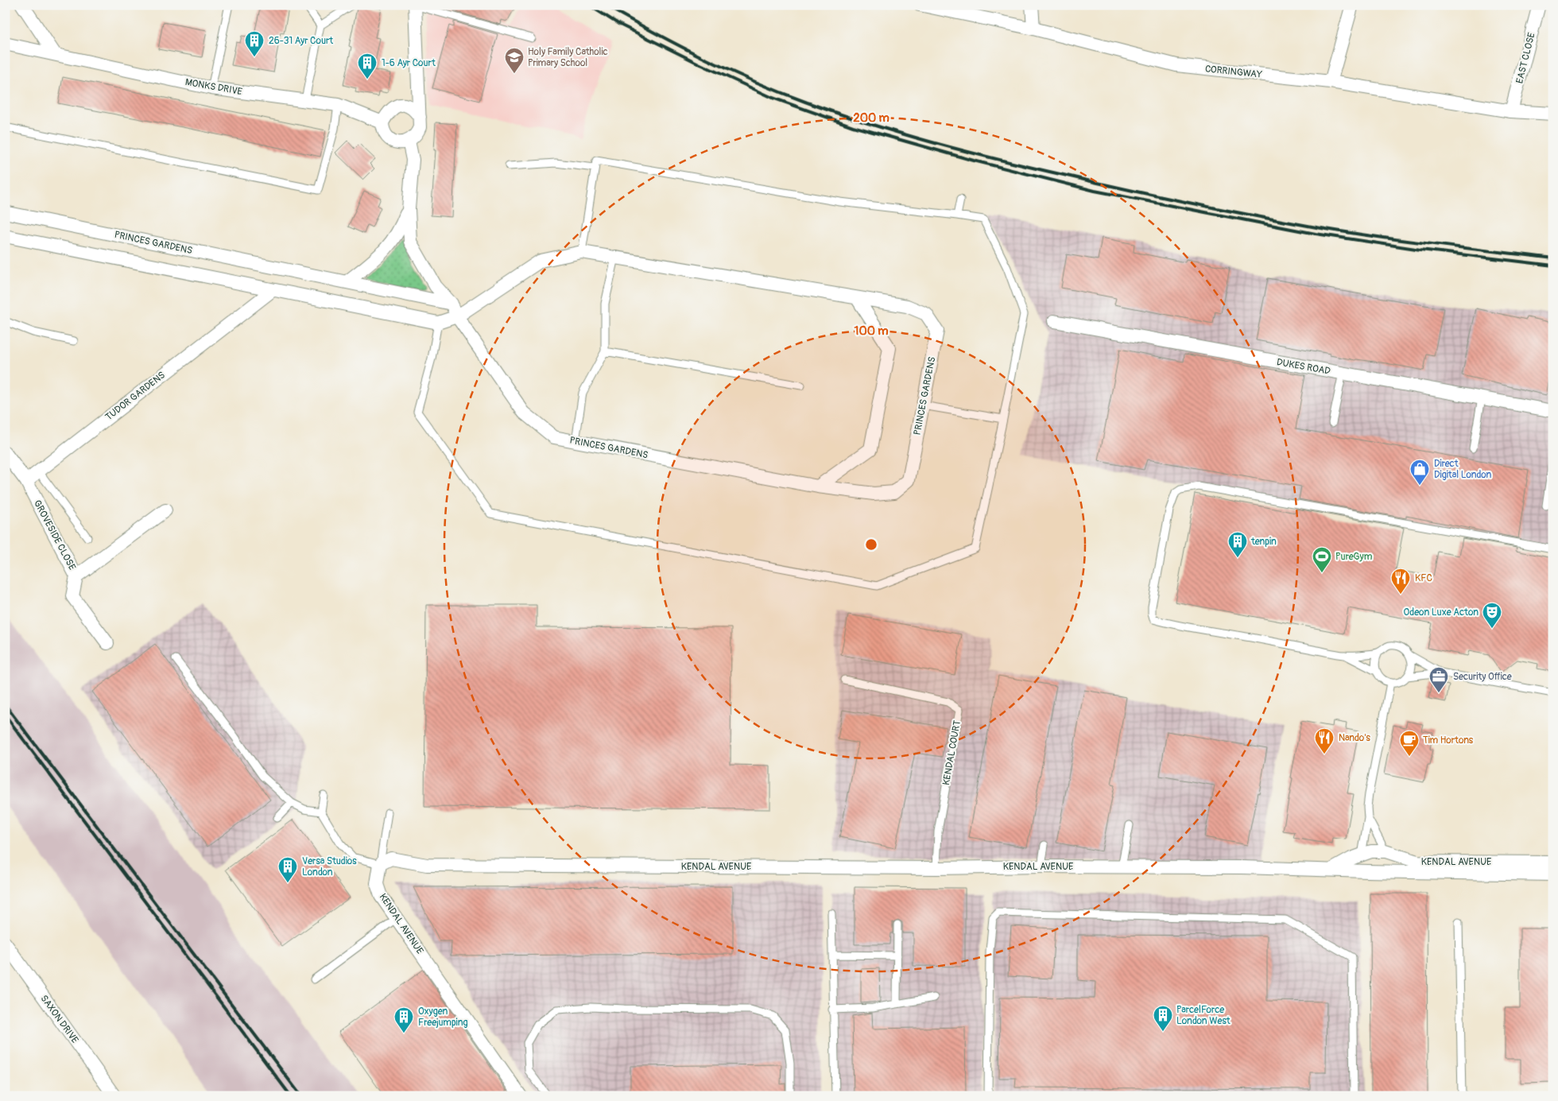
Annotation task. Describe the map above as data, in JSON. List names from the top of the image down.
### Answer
{
  "streets": {
    "street": [
      "EAST CLOSE",
      "CORRINGWAY",
      "MONKS DRIVE",
      "PRINCES GARDENS",
      "DUKES ROAD",
      "TUDOR GARDENS",
      "GROVESIDE CLOSE",
      "KENDAL AVENUE",
      "SAXON DRIVE"
    ],
    "lane": ["KENDAL COURT"]
  },
  "crossings": [
    ["EAST CLOSE", "CORRINGWAY"],
    ["PRINCES GARDENS", "TUDOR GARDENS"],
    ["TUDOR GARDENS", "GROVESIDE CLOSE"],
    ["KENDAL COURT", "KENDAL AVENUE"]
  ],
  "places": {
    "building": [
      "26-31 Ayr Court",
      "1-6 Ayr Court",
      "tenpin",
      "Versa Studios London",
      "ParcelForce London West",
      "Oxygen Freejumping"
    ],
    "school or university": ["Holy Family Catholic Primary School"],
    "shop": ["Direct Digital London"],
    "sports": ["PureGym"],
    "restaurant": ["KFC", "Nando's"],
    "theatre": ["Odeon Luxe Acton"],
    "office": ["Security Office"],
    "cafe": ["Tim Hortons"]
  },
  "rings": ["200 m", "100 m"]
}
